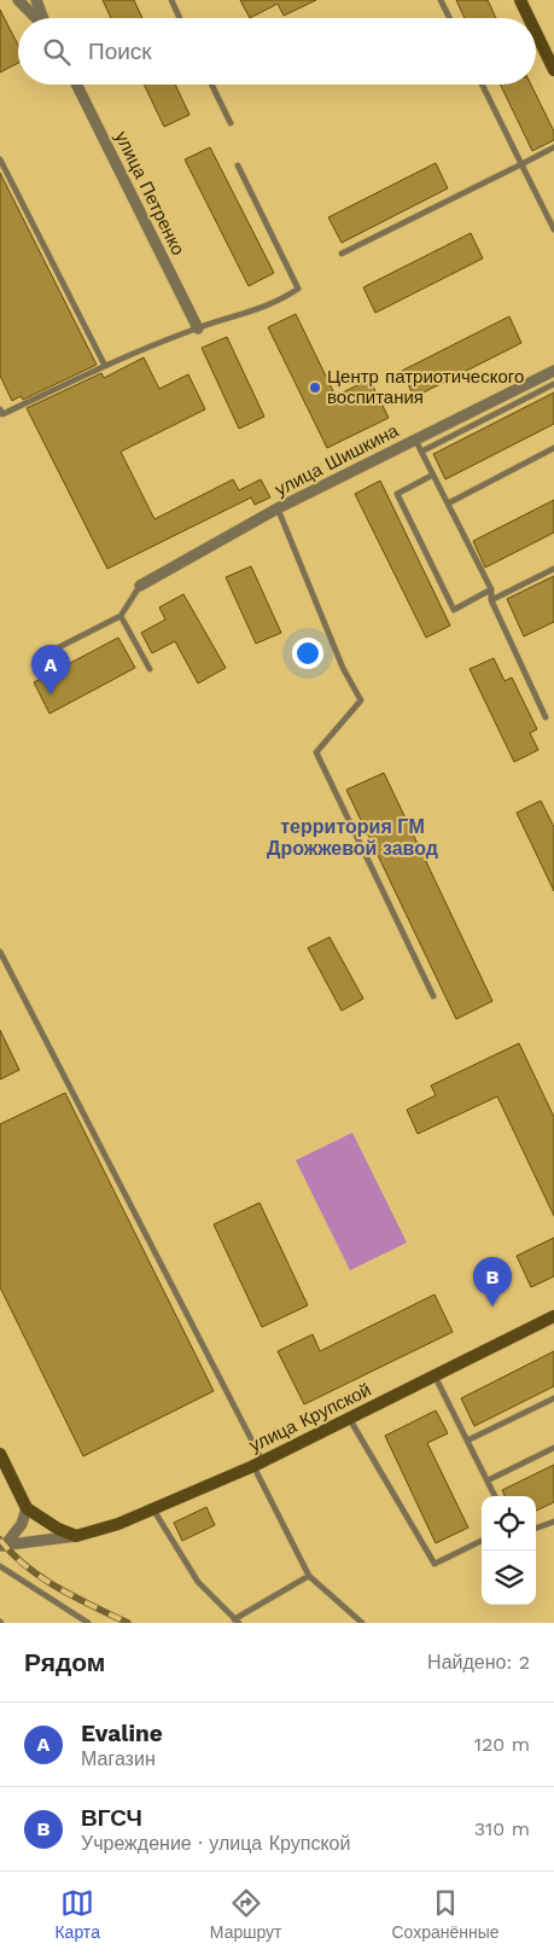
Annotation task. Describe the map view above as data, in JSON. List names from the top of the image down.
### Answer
{
  "streets": {
    "main road": ["улица Крупской"],
    "street": ["улица Петренко", "улица Шишкина"]
  },
  "districts": ["территория ГМ Дрожжевой завод"],
  "places": ["Центр патриотического воспитания"],
  "page": {
    "search": "Поиск",
    "pins": ["A", "B"],
    "heading": ["Рядом", "Найдено: 2"],
    "list": [
      {
        "mark": "A",
        "name": "Evaline",
        "note": "Магазин",
        "value": "120 m"
      },
      {
        "mark": "B",
        "name": "ВГСЧ",
        "note": "Учреждение · улица Крупской",
        "value": "310 m"
      }
    ],
    "nav": ["Карта", "Маршрут", "Сохранённые"]
  }
}
